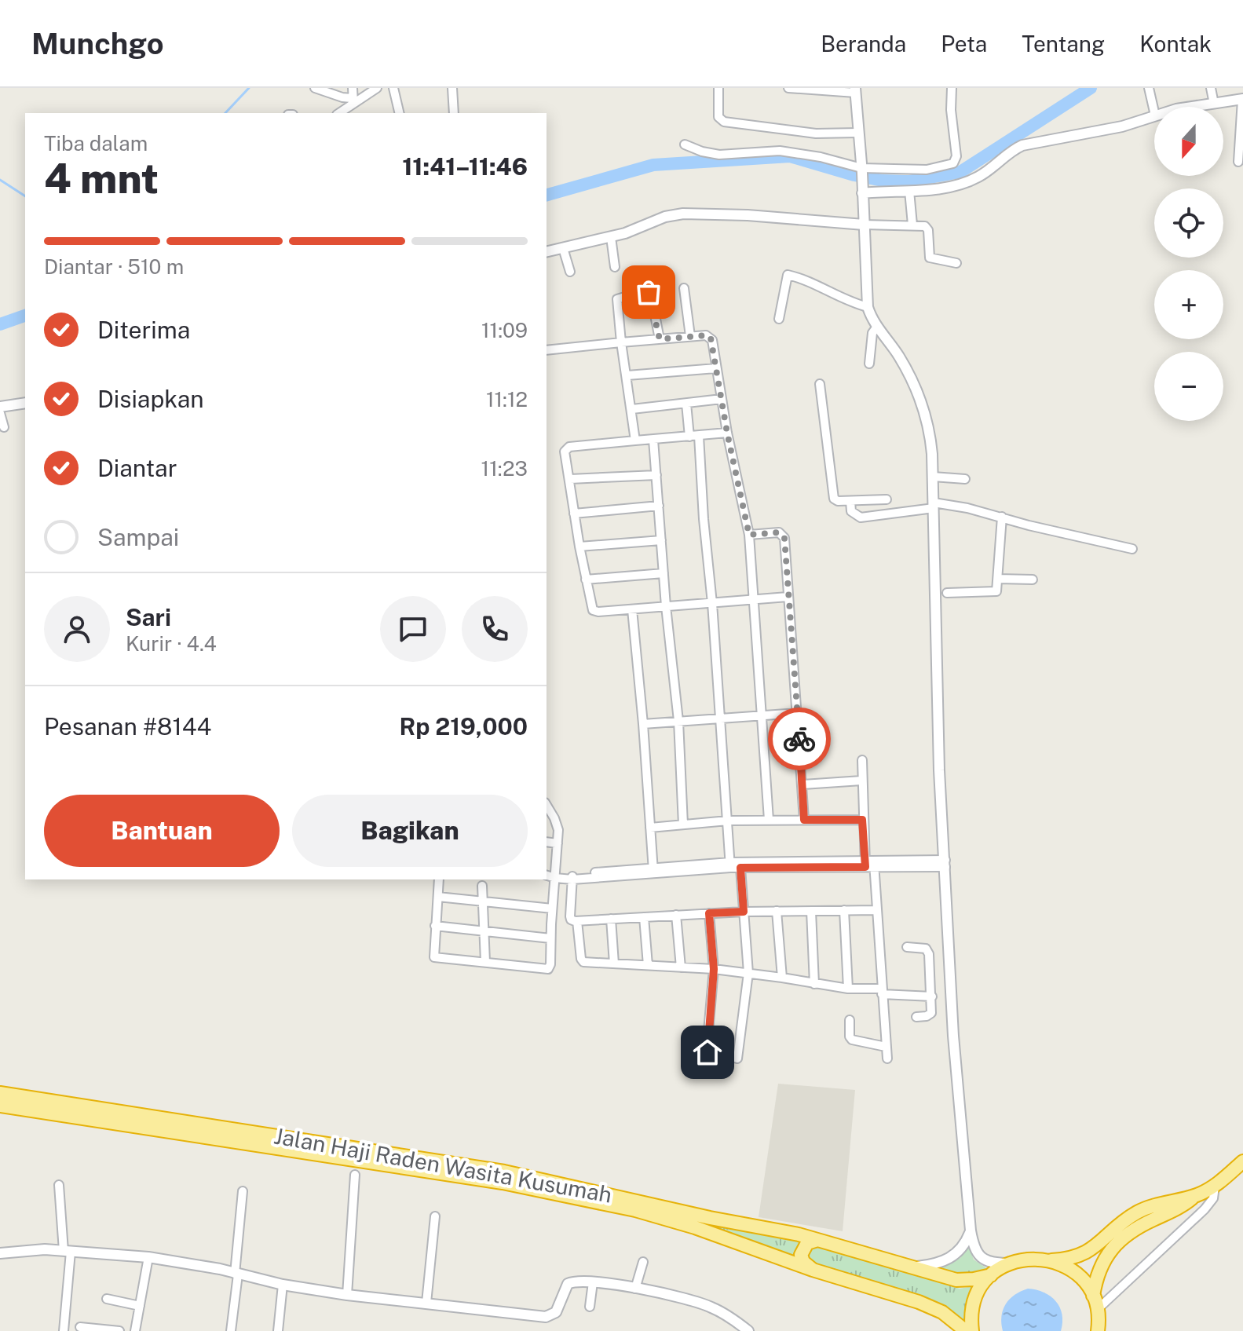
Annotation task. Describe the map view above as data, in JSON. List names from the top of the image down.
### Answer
{
  "streets": {
    "highway": ["Jalan Haji Raden Wasita Kusumah"]
  },
  "north": "bottom",
  "page": {
    "header": "Munchgo",
    "nav": [
      "Beranda",
      "Peta",
      "Tentang",
      "Kontak"
    ],
    "map_buttons": ["+", "−"],
    "heading": ["4 mnt", "Tiba dalam", "11:41–11:46"],
    "panel": [
      "Sari",
      "Kurir · 4.4",
      "Pesanan #8144",
      "Rp 219,000"
    ],
    "bar": "Diantar · 510 m",
    "list": [
      ["Diterima", "11:09"],
      ["Disiapkan", "11:12"],
      ["Diantar", "11:23"],
      "Sampai"
    ],
    "buttons": ["Bantuan", "Bagikan"]
  }
}
